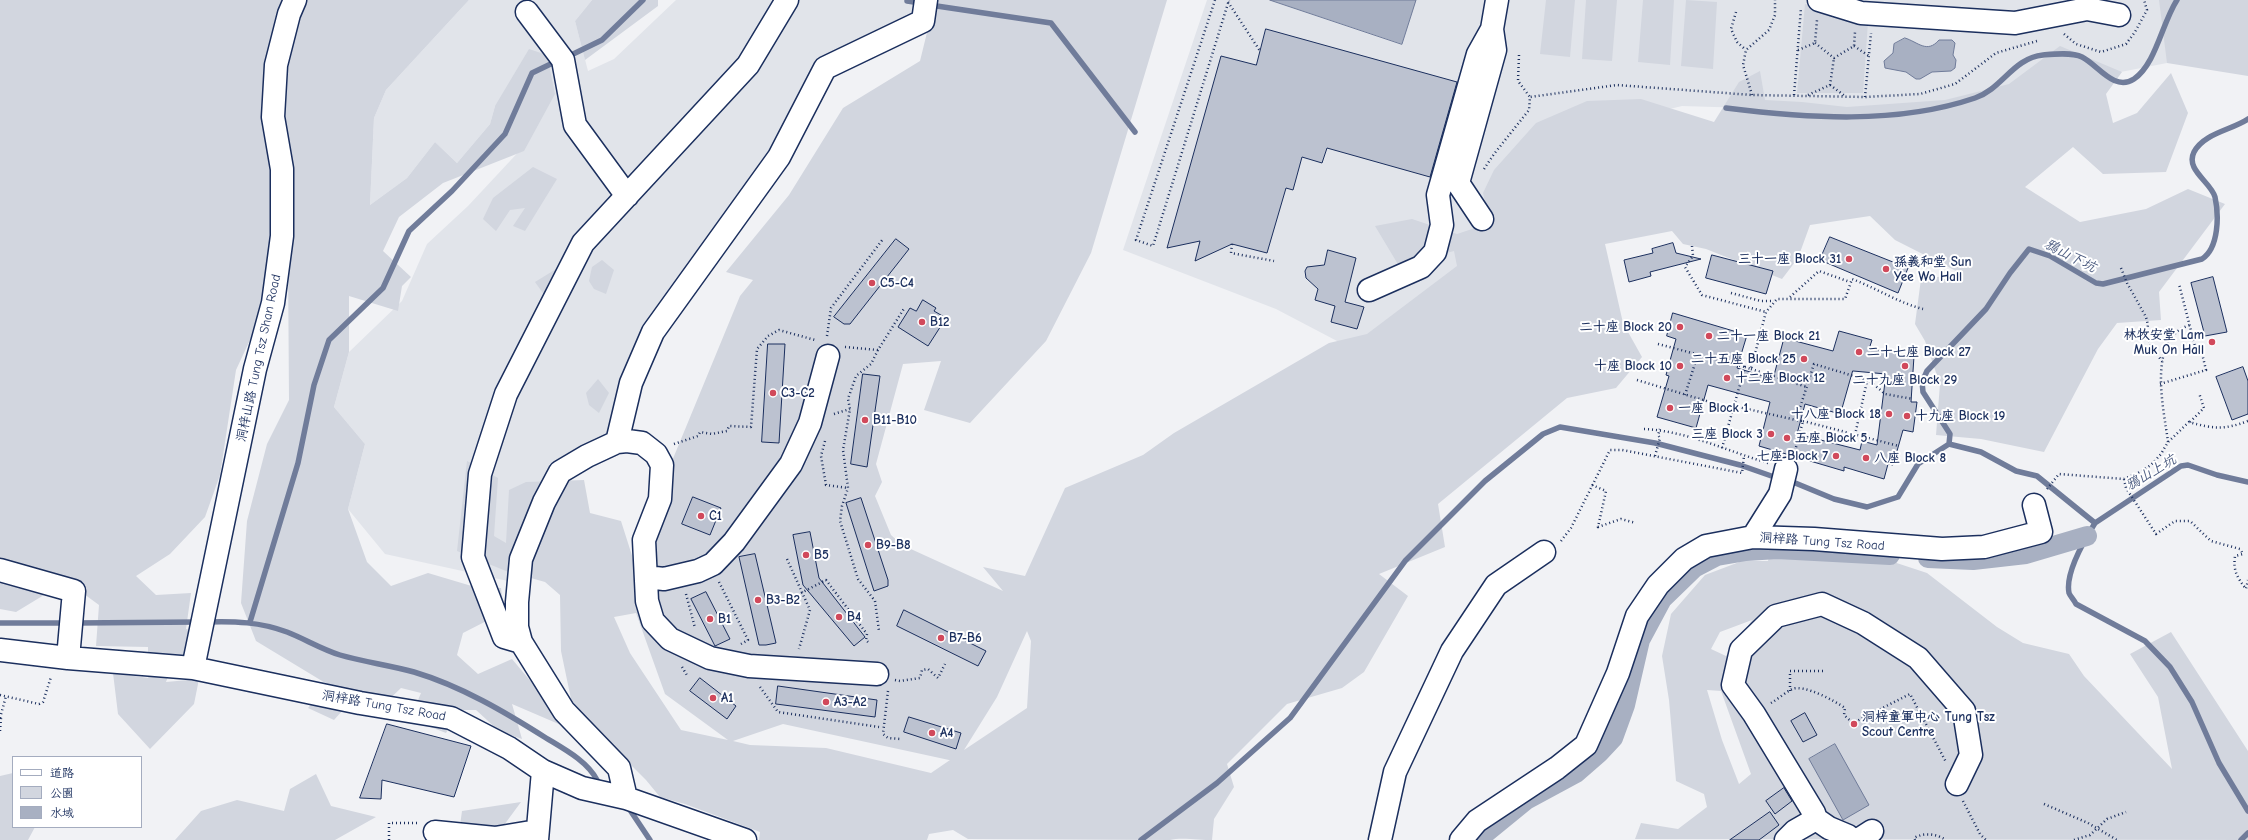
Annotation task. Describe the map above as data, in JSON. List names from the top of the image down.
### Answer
{
  "streets": {
    "street": ["洞梓山路 Tung Tsz Shan Road", "洞梓路 Tung Tsz Road"]
  },
  "crossings": [
    ["洞梓山路 Tung Tsz Shan Road", "洞梓路 Tung Tsz Road"]
  ],
  "water": ["鴉山下坑", "鴉山上坑"],
  "places": [
    "三十一座 Block 31",
    "孫義和堂 Sun Yee Wo Hall",
    "C5-C4",
    "B12",
    "二十座 Block 20",
    "二十一座 Block 21",
    "林牧安堂 Lam Muk On Hall",
    "二十七座 Block 27",
    "二十五座 Block 25",
    "十座 Block 10",
    "二十九座 Block 29",
    "十二座 Block 12",
    "C3-C2",
    "一座 Block 1",
    "十八座 Block 18",
    "十九座 Block 19",
    "B11-B10",
    "三座 Block 3",
    "五座 Block 5",
    "七座 Block 7",
    "八座 Block 8",
    "C1",
    "B9-B8",
    "B5",
    "B3-B2",
    "B4",
    "B1",
    "B7-B6",
    "A1",
    "A3-A2",
    "洞梓童軍中心 Tung Tsz Scout Centre",
    "A4"
  ],
  "legend": ["道路", "公園", "水域"]
}
